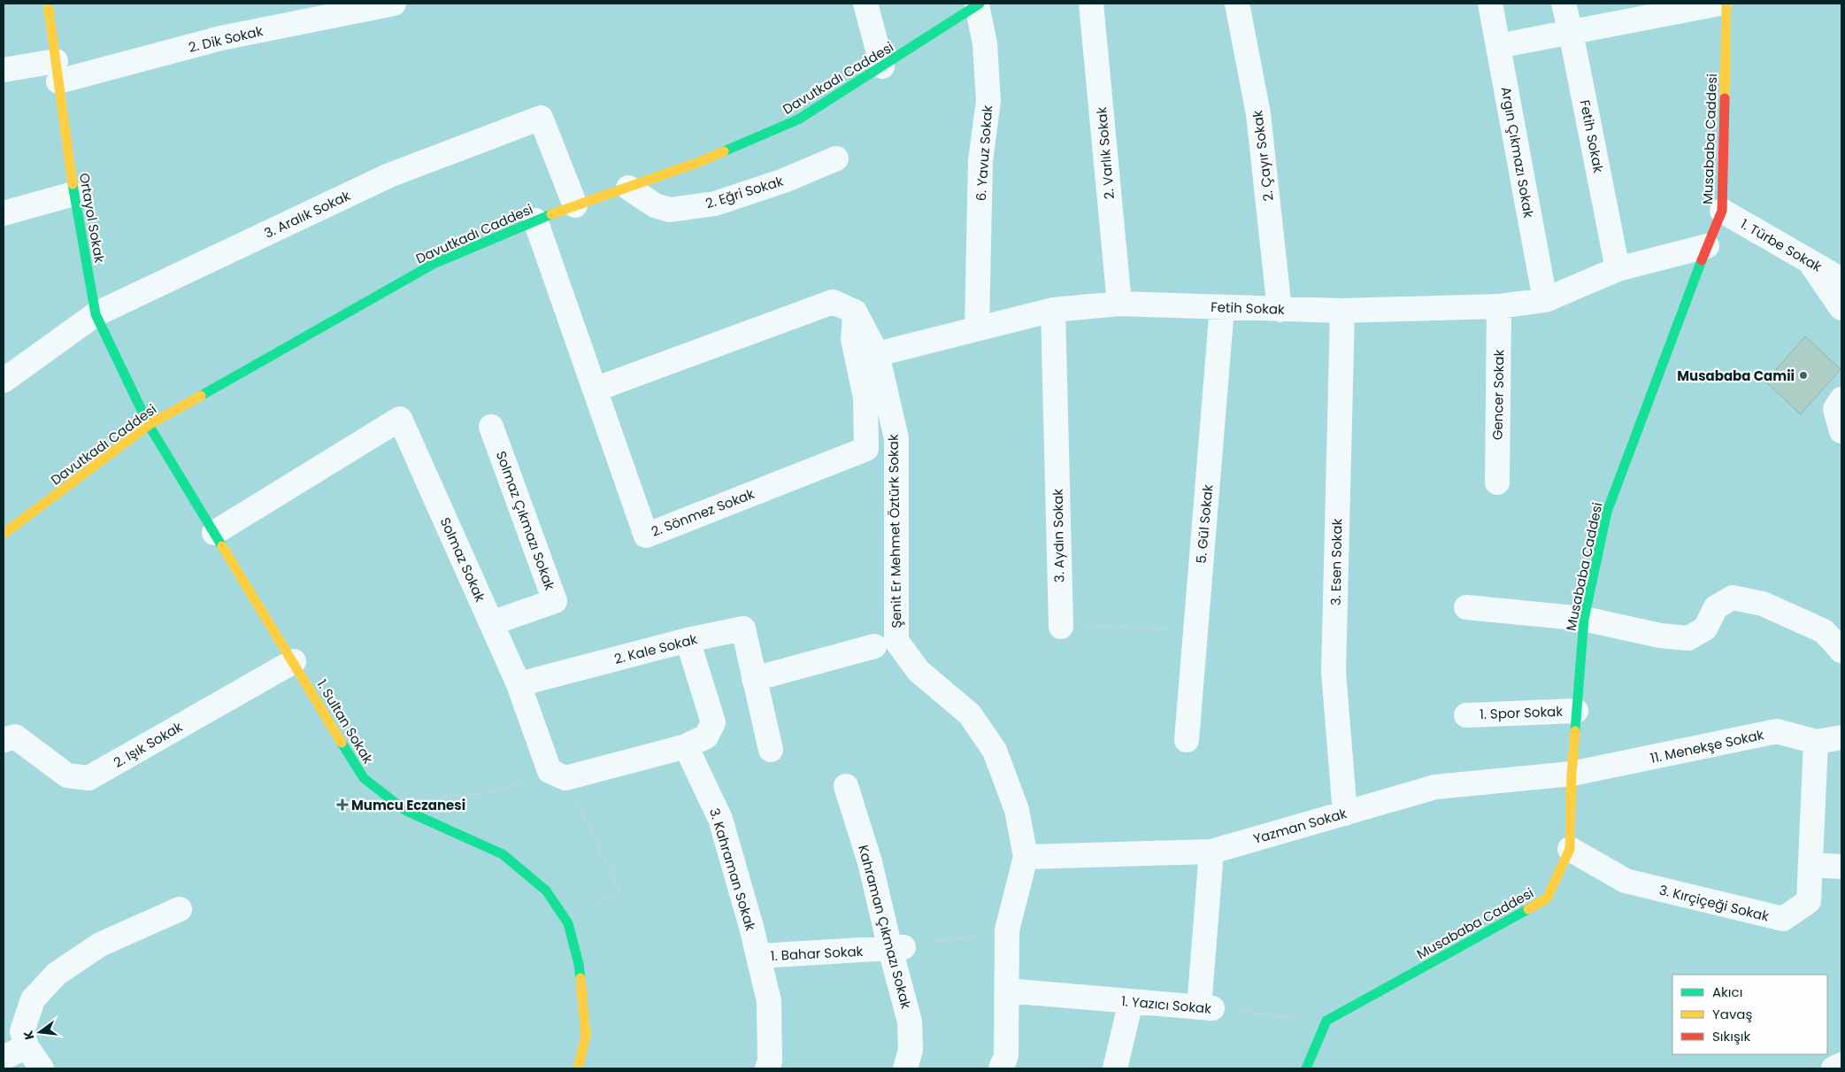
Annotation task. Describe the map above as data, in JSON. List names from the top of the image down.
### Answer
{
  "streets": {
    "main road": [
      "Davutkadı Caddesi",
      "Musababa Caddesi",
      "Ortayol Sokak",
      "1. Sultan Sokak"
    ],
    "street": [
      "2. Dik Sokak",
      "Fetih Sokak",
      "Argın Çıkmazı Sokak",
      "6. Yavuz Sokak",
      "2. Varlık Sokak",
      "2. Çayır Sokak",
      "2. Eğri Sokak",
      "3. Aralık Sokak",
      "1. Türbe Sokak",
      "Gencer Sokak",
      "2. Sönmez Sokak",
      "Solmaz Çıkmazı Sokak",
      "5. Gül Sokak",
      "Şenit Er Mehmet Öztürk Sokak",
      "3. Aydın Sokak",
      "Solmaz Sokak",
      "3. Esen Sokak",
      "2. Kale Sokak",
      "1. Spor Sokak",
      "2. Işık Sokak",
      "11. Menekşe Sokak",
      "Yazman Sokak",
      "3. Kahraman Sokak",
      "3. Kırçiçeği Sokak",
      "Kahraman Çıkmazı Sokak",
      "1. Bahar Sokak",
      "1. Yazıcı Sokak"
    ]
  },
  "crossings": [
    ["2. Dik Sokak", "Ortayol Sokak"],
    ["Davutkadı Caddesi", "6. Yavuz Sokak"],
    ["Davutkadı Caddesi", "2. Eğri Sokak"],
    ["Davutkadı Caddesi", "3. Aralık Sokak"],
    ["Davutkadı Caddesi", "Ortayol Sokak"],
    ["Davutkadı Caddesi", "2. Sönmez Sokak"],
    ["Davutkadı Caddesi", "1. Sultan Sokak"],
    ["Fetih Sokak", "Musababa Caddesi"],
    ["Fetih Sokak", "Argın Çıkmazı Sokak"],
    ["Fetih Sokak", "6. Yavuz Sokak"],
    ["Fetih Sokak", "2. Varlık Sokak"],
    ["Fetih Sokak", "2. Çayır Sokak"],
    ["Fetih Sokak", "Gencer Sokak"],
    ["Fetih Sokak", "5. Gül Sokak"],
    ["Fetih Sokak", "Şenit Er Mehmet Öztürk Sokak"],
    ["Fetih Sokak", "3. Aydın Sokak"],
    ["Fetih Sokak", "3. Esen Sokak"],
    ["Musababa Caddesi", "1. Türbe Sokak"],
    ["Musababa Caddesi", "1. Spor Sokak"],
    ["Musababa Caddesi", "11. Menekşe Sokak"],
    ["Musababa Caddesi", "Yazman Sokak"],
    ["Musababa Caddesi", "3. Kırçiçeği Sokak"],
    ["Musababa Caddesi", "1. Yazıcı Sokak"],
    ["3. Aralık Sokak", "Ortayol Sokak"],
    ["Ortayol Sokak", "1. Sultan Sokak"],
    ["2. Sönmez Sokak", "Şenit Er Mehmet Öztürk Sokak"],
    ["Solmaz Çıkmazı Sokak", "Solmaz Sokak"],
    ["Şenit Er Mehmet Öztürk Sokak", "Yazman Sokak"],
    ["Şenit Er Mehmet Öztürk Sokak", "1. Yazıcı Sokak"],
    ["Solmaz Sokak", "2. Kale Sokak"],
    ["Solmaz Sokak", "1. Sultan Sokak"],
    ["3. Esen Sokak", "Yazman Sokak"],
    ["1. Sultan Sokak", "2. Işık Sokak"],
    ["11. Menekşe Sokak", "Yazman Sokak"],
    ["11. Menekşe Sokak", "3. Kırçiçeği Sokak"],
    ["3. Kahraman Sokak", "1. Bahar Sokak"],
    ["Kahraman Çıkmazı Sokak", "1. Bahar Sokak"]
  ],
  "places": {
    "other": ["Musababa Camii"],
    "health": ["Mumcu Eczanesi"]
  },
  "legend": ["Akıcı", "Yavaş", "Sıkışık"],
  "north": "left"
}
